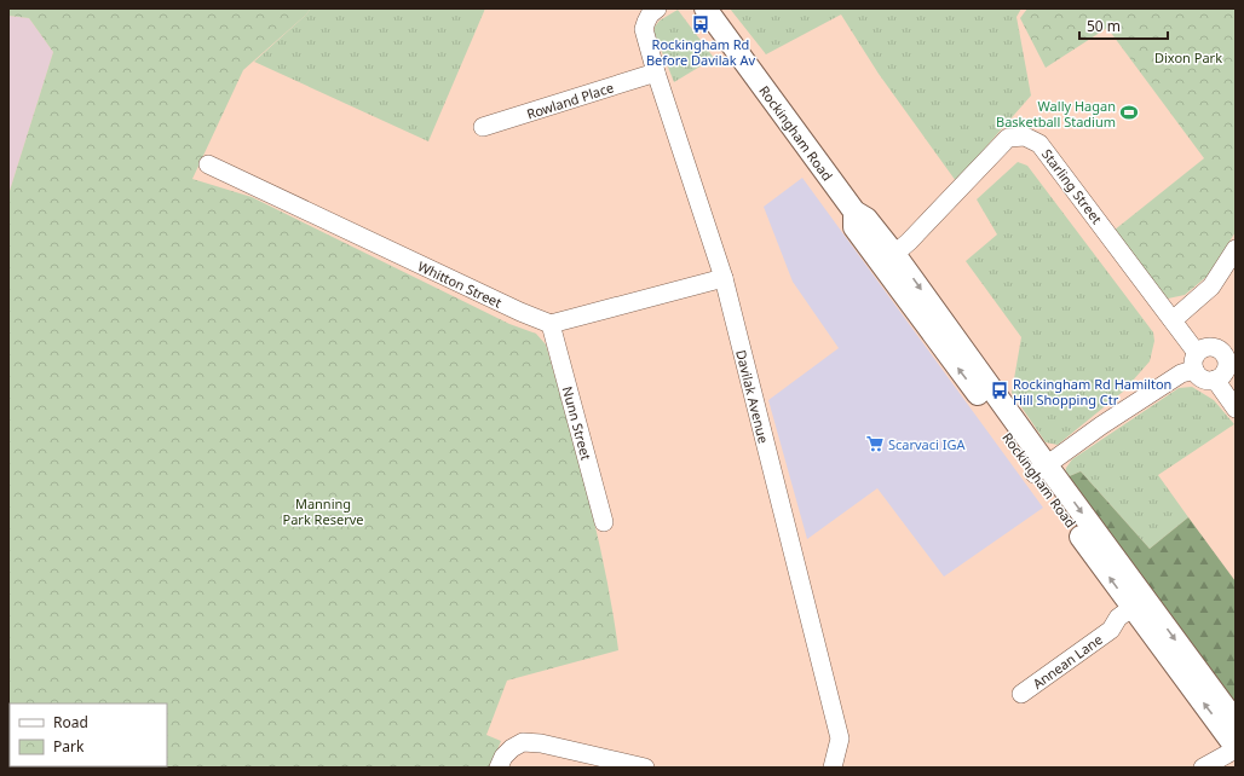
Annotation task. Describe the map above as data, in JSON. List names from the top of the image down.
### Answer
{
  "streets": {
    "main road": ["Rockingham Road"],
    "street": [
      "Rowland Place",
      "Starling Street",
      "Whitton Street",
      "Davilak Avenue",
      "Nunn Street",
      "Annean Lane"
    ]
  },
  "crossings": [
    ["Rowland Place", "Davilak Avenue"],
    ["Rockingham Road", "Starling Street"],
    ["Rockingham Road", "Annean Lane"],
    ["Whitton Street", "Nunn Street"]
  ],
  "parks": ["Dixon Park", "Manning Park Reserve"],
  "places": {
    "bus stop": ["Rockingham Rd Before Davilak Av", "Rockingham Rd Hamilton Hill Shopping Ctr"],
    "sports": ["Wally Hagan Basketball Stadium"],
    "supermarket": ["Scarvaci IGA"]
  },
  "legend": ["Road", "Park"],
  "scale_bar": "50 m"
}
